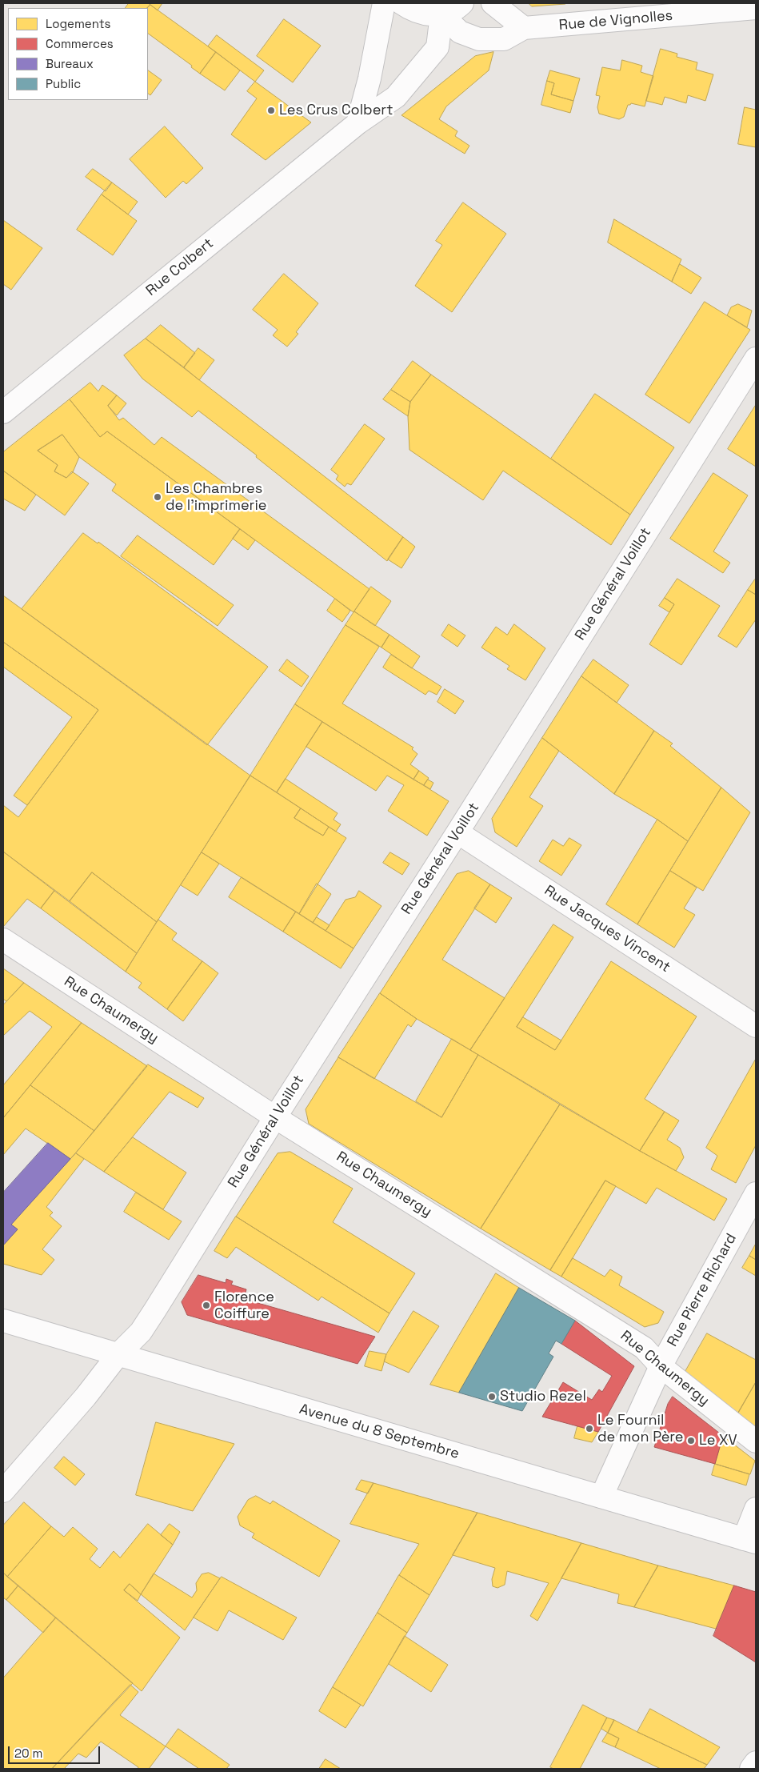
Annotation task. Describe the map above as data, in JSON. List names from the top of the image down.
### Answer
{
  "streets": {
    "street": [
      "Rue de Vignolles",
      "Rue Colbert",
      "Rue Général Voillot",
      "Rue Jacques Vincent",
      "Rue Chaumergy",
      "Rue Pierre Richard",
      "Avenue du 8 Septembre"
    ]
  },
  "crossings": [
    ["Rue de Vignolles", "Rue Colbert"],
    ["Rue Général Voillot", "Rue Jacques Vincent"],
    ["Rue Général Voillot", "Rue Chaumergy"],
    ["Rue Général Voillot", "Avenue du 8 Septembre"],
    ["Rue Chaumergy", "Rue Pierre Richard"],
    ["Rue Pierre Richard", "Avenue du 8 Septembre"]
  ],
  "places": [
    "Les Crus Colbert",
    "Les Chambres de l'imprimerie",
    "Florence Coiffure",
    "Studio Rezel",
    "Le Fournil de mon Père",
    "Le XV"
  ],
  "legend": [
    "Logements",
    "Commerces",
    "Bureaux",
    "Public"
  ],
  "scale_bar": "20 m"
}
